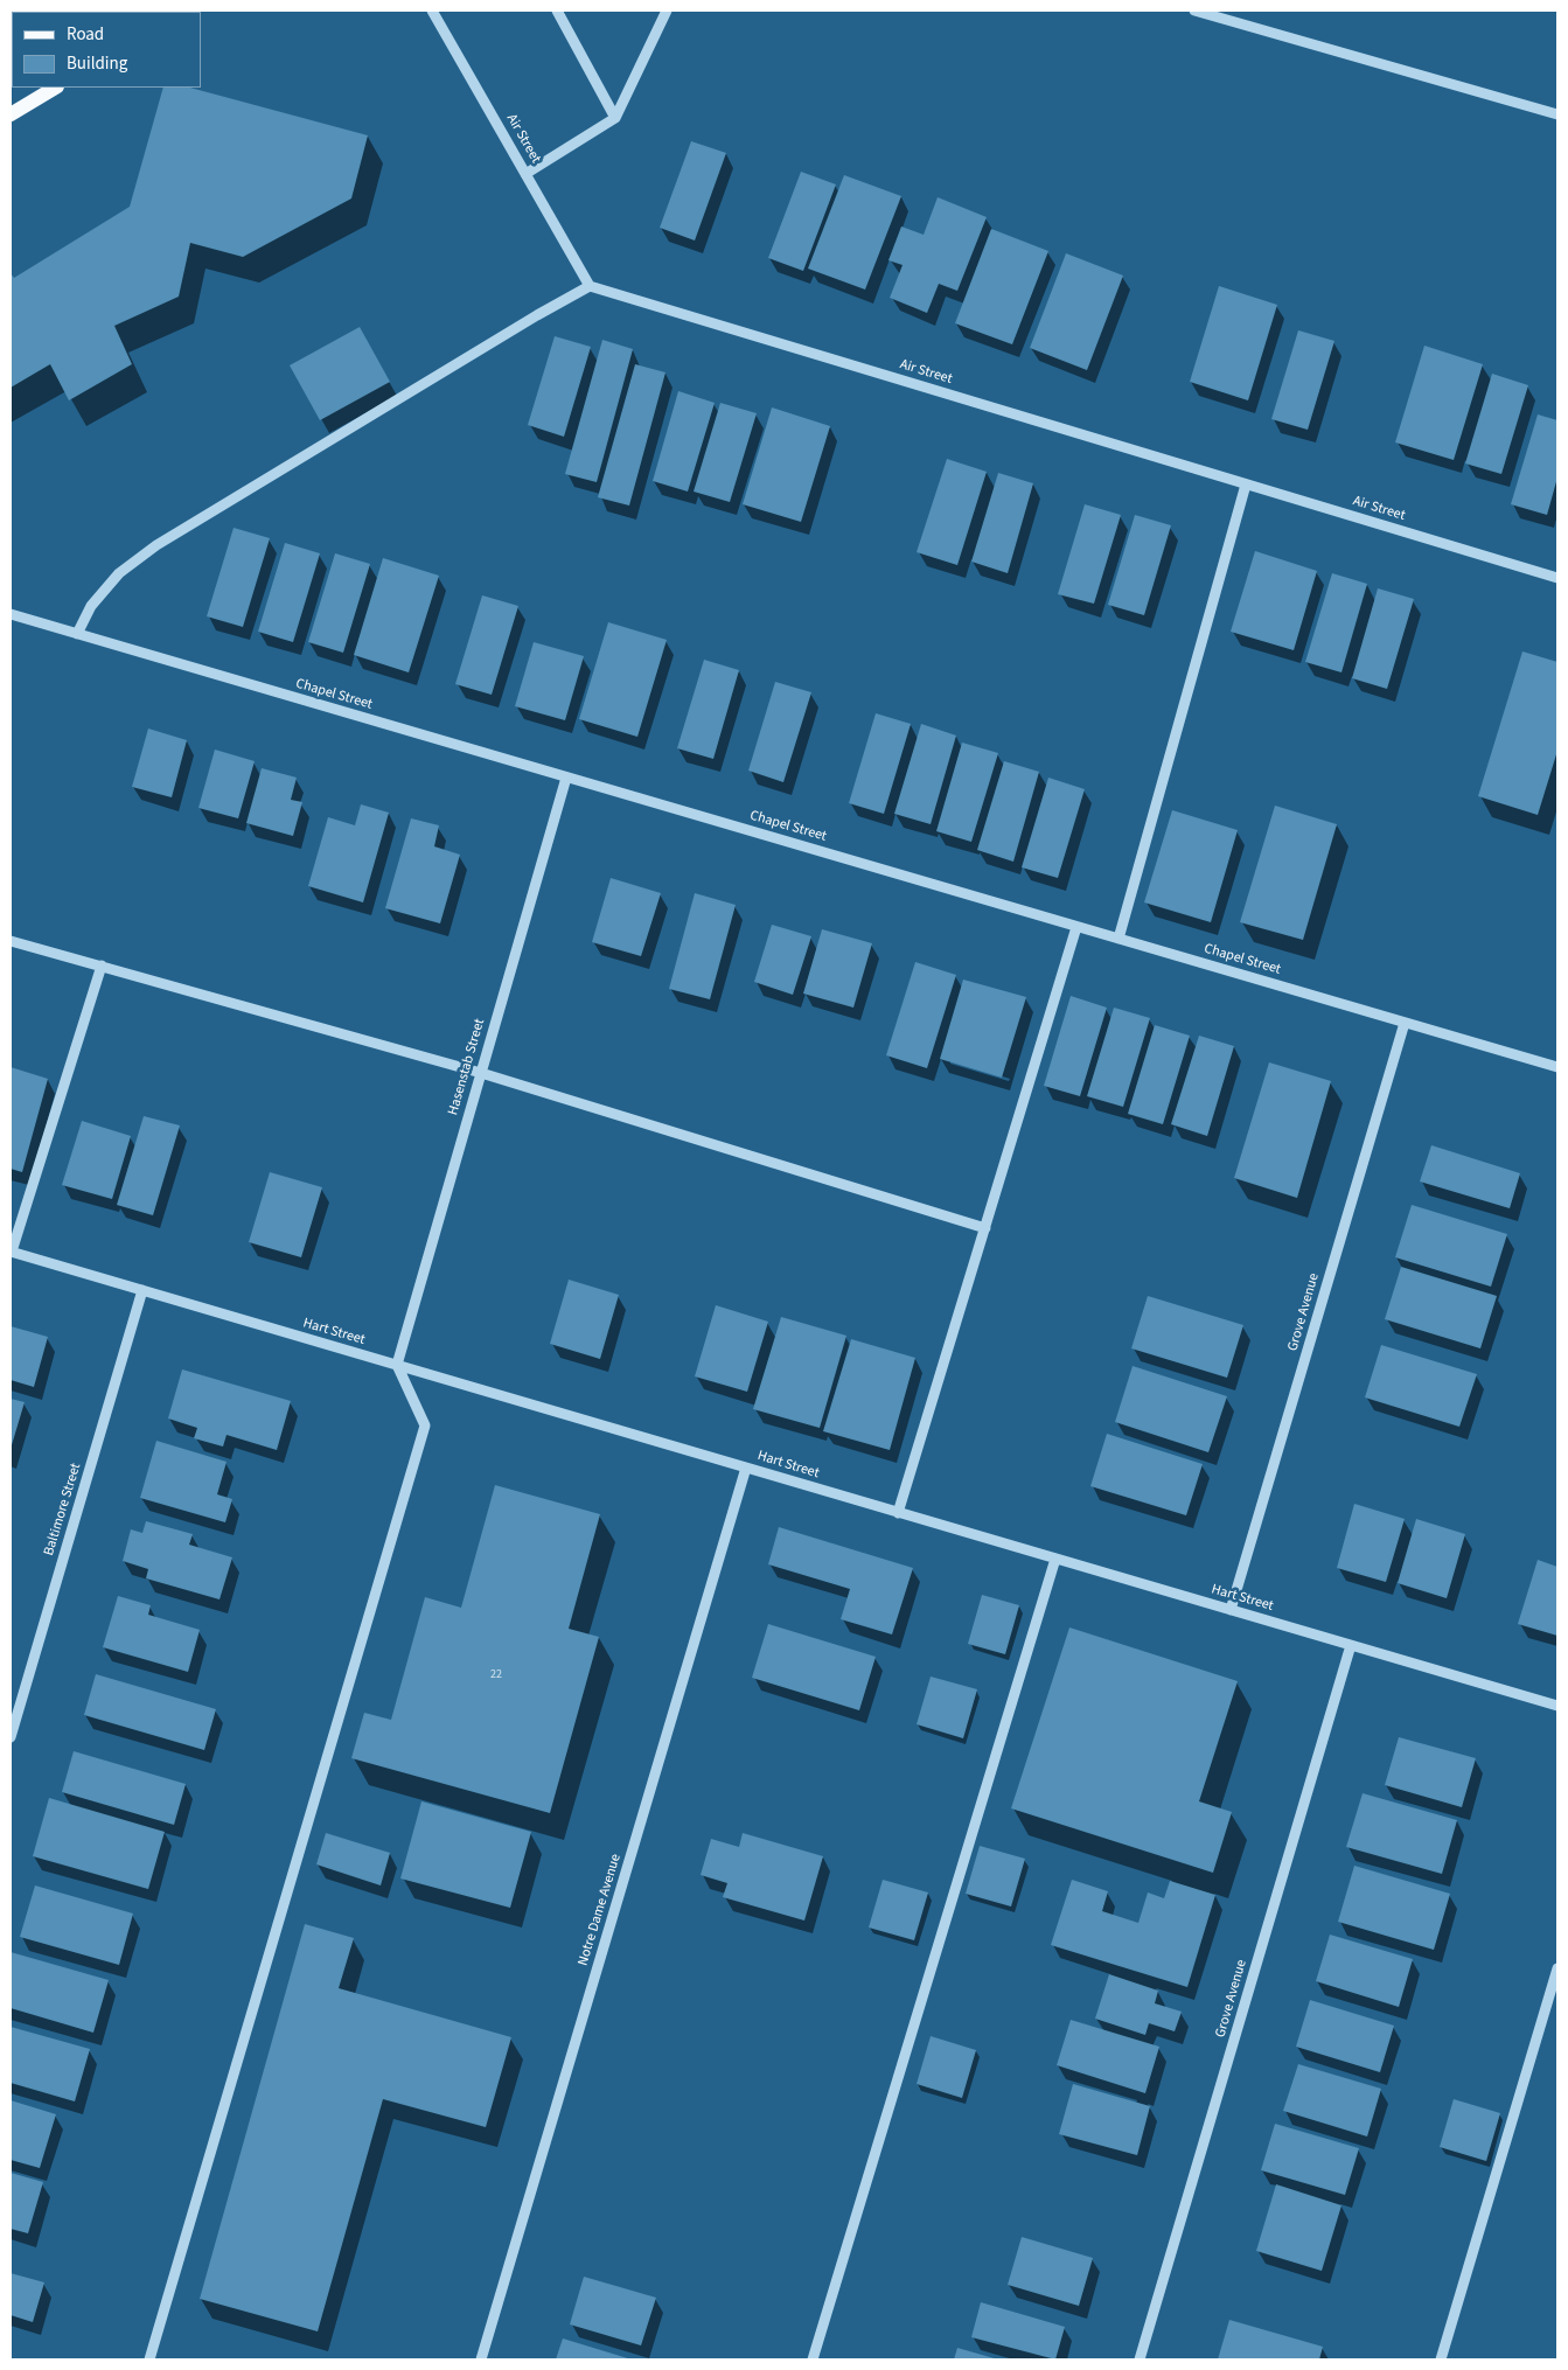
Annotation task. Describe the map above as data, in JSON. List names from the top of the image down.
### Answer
{
  "streets": {
    "street": [
      "Air Street",
      "Chapel Street",
      "Hasenstab Street",
      "Grove Avenue",
      "Hart Street",
      "Baltimore Street",
      "Notre Dame Avenue"
    ]
  },
  "crossings": [
    ["Chapel Street", "Hasenstab Street"],
    ["Chapel Street", "Grove Avenue"],
    ["Hasenstab Street", "Hart Street"],
    ["Grove Avenue", "Hart Street"],
    ["Hart Street", "Baltimore Street"],
    ["Hart Street", "Notre Dame Avenue"]
  ],
  "house_numbers": ["22"],
  "legend": ["Road", "Building"]
}
